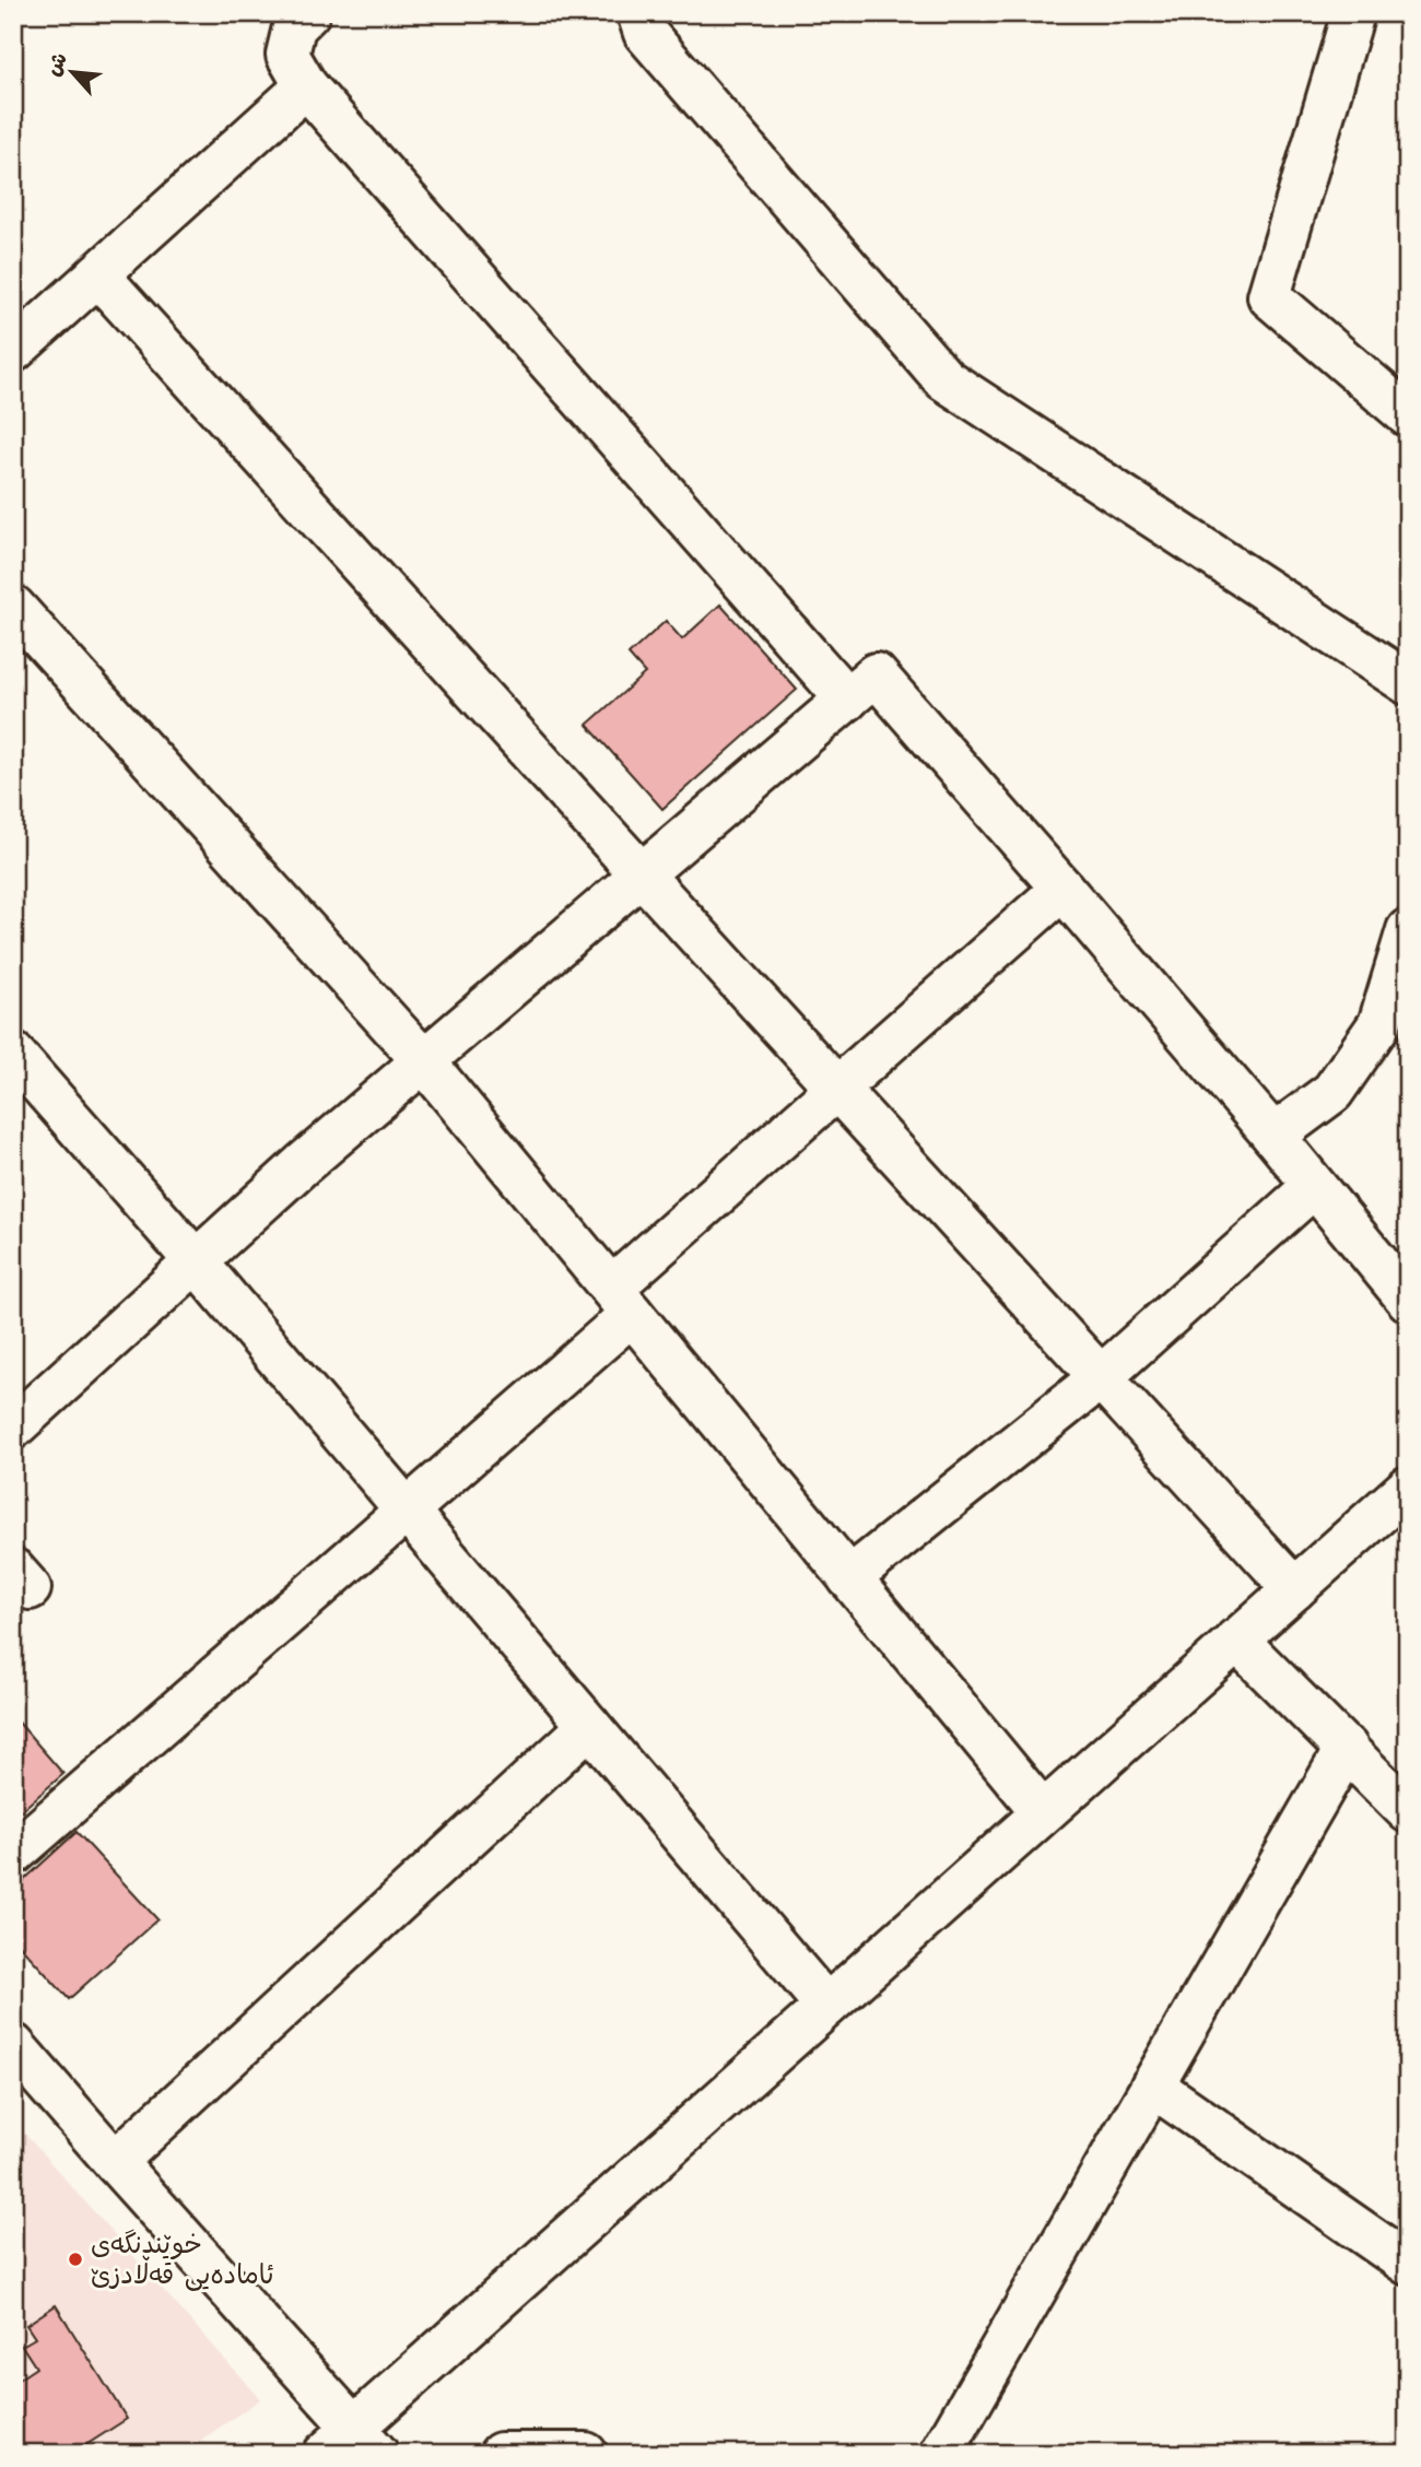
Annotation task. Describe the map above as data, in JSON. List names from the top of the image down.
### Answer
{
  "places": ["خوێندنگەی ئامادەیی قەڵادزێ"],
  "north": "top left"
}
